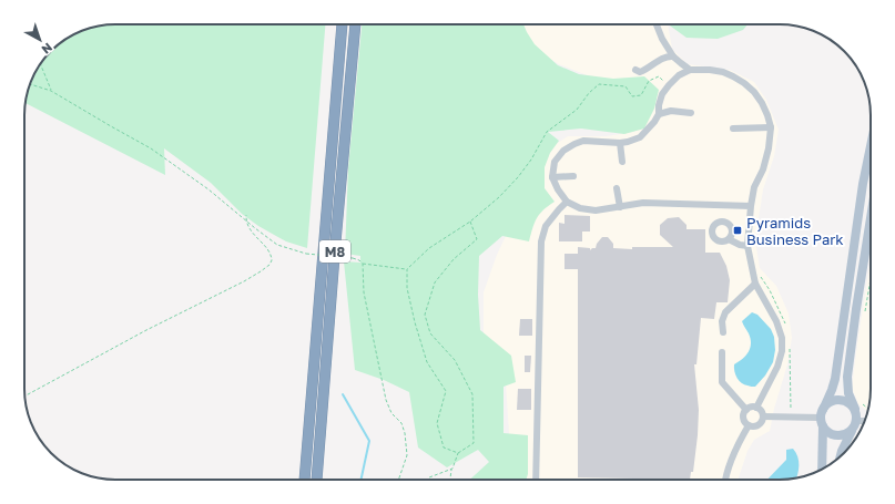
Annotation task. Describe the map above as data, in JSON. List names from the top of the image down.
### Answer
{
  "streets": {
    "highway": ["M8"]
  },
  "places": {
    "transit": ["Pyramids Business Park"]
  },
  "north": "bottom right"
}
